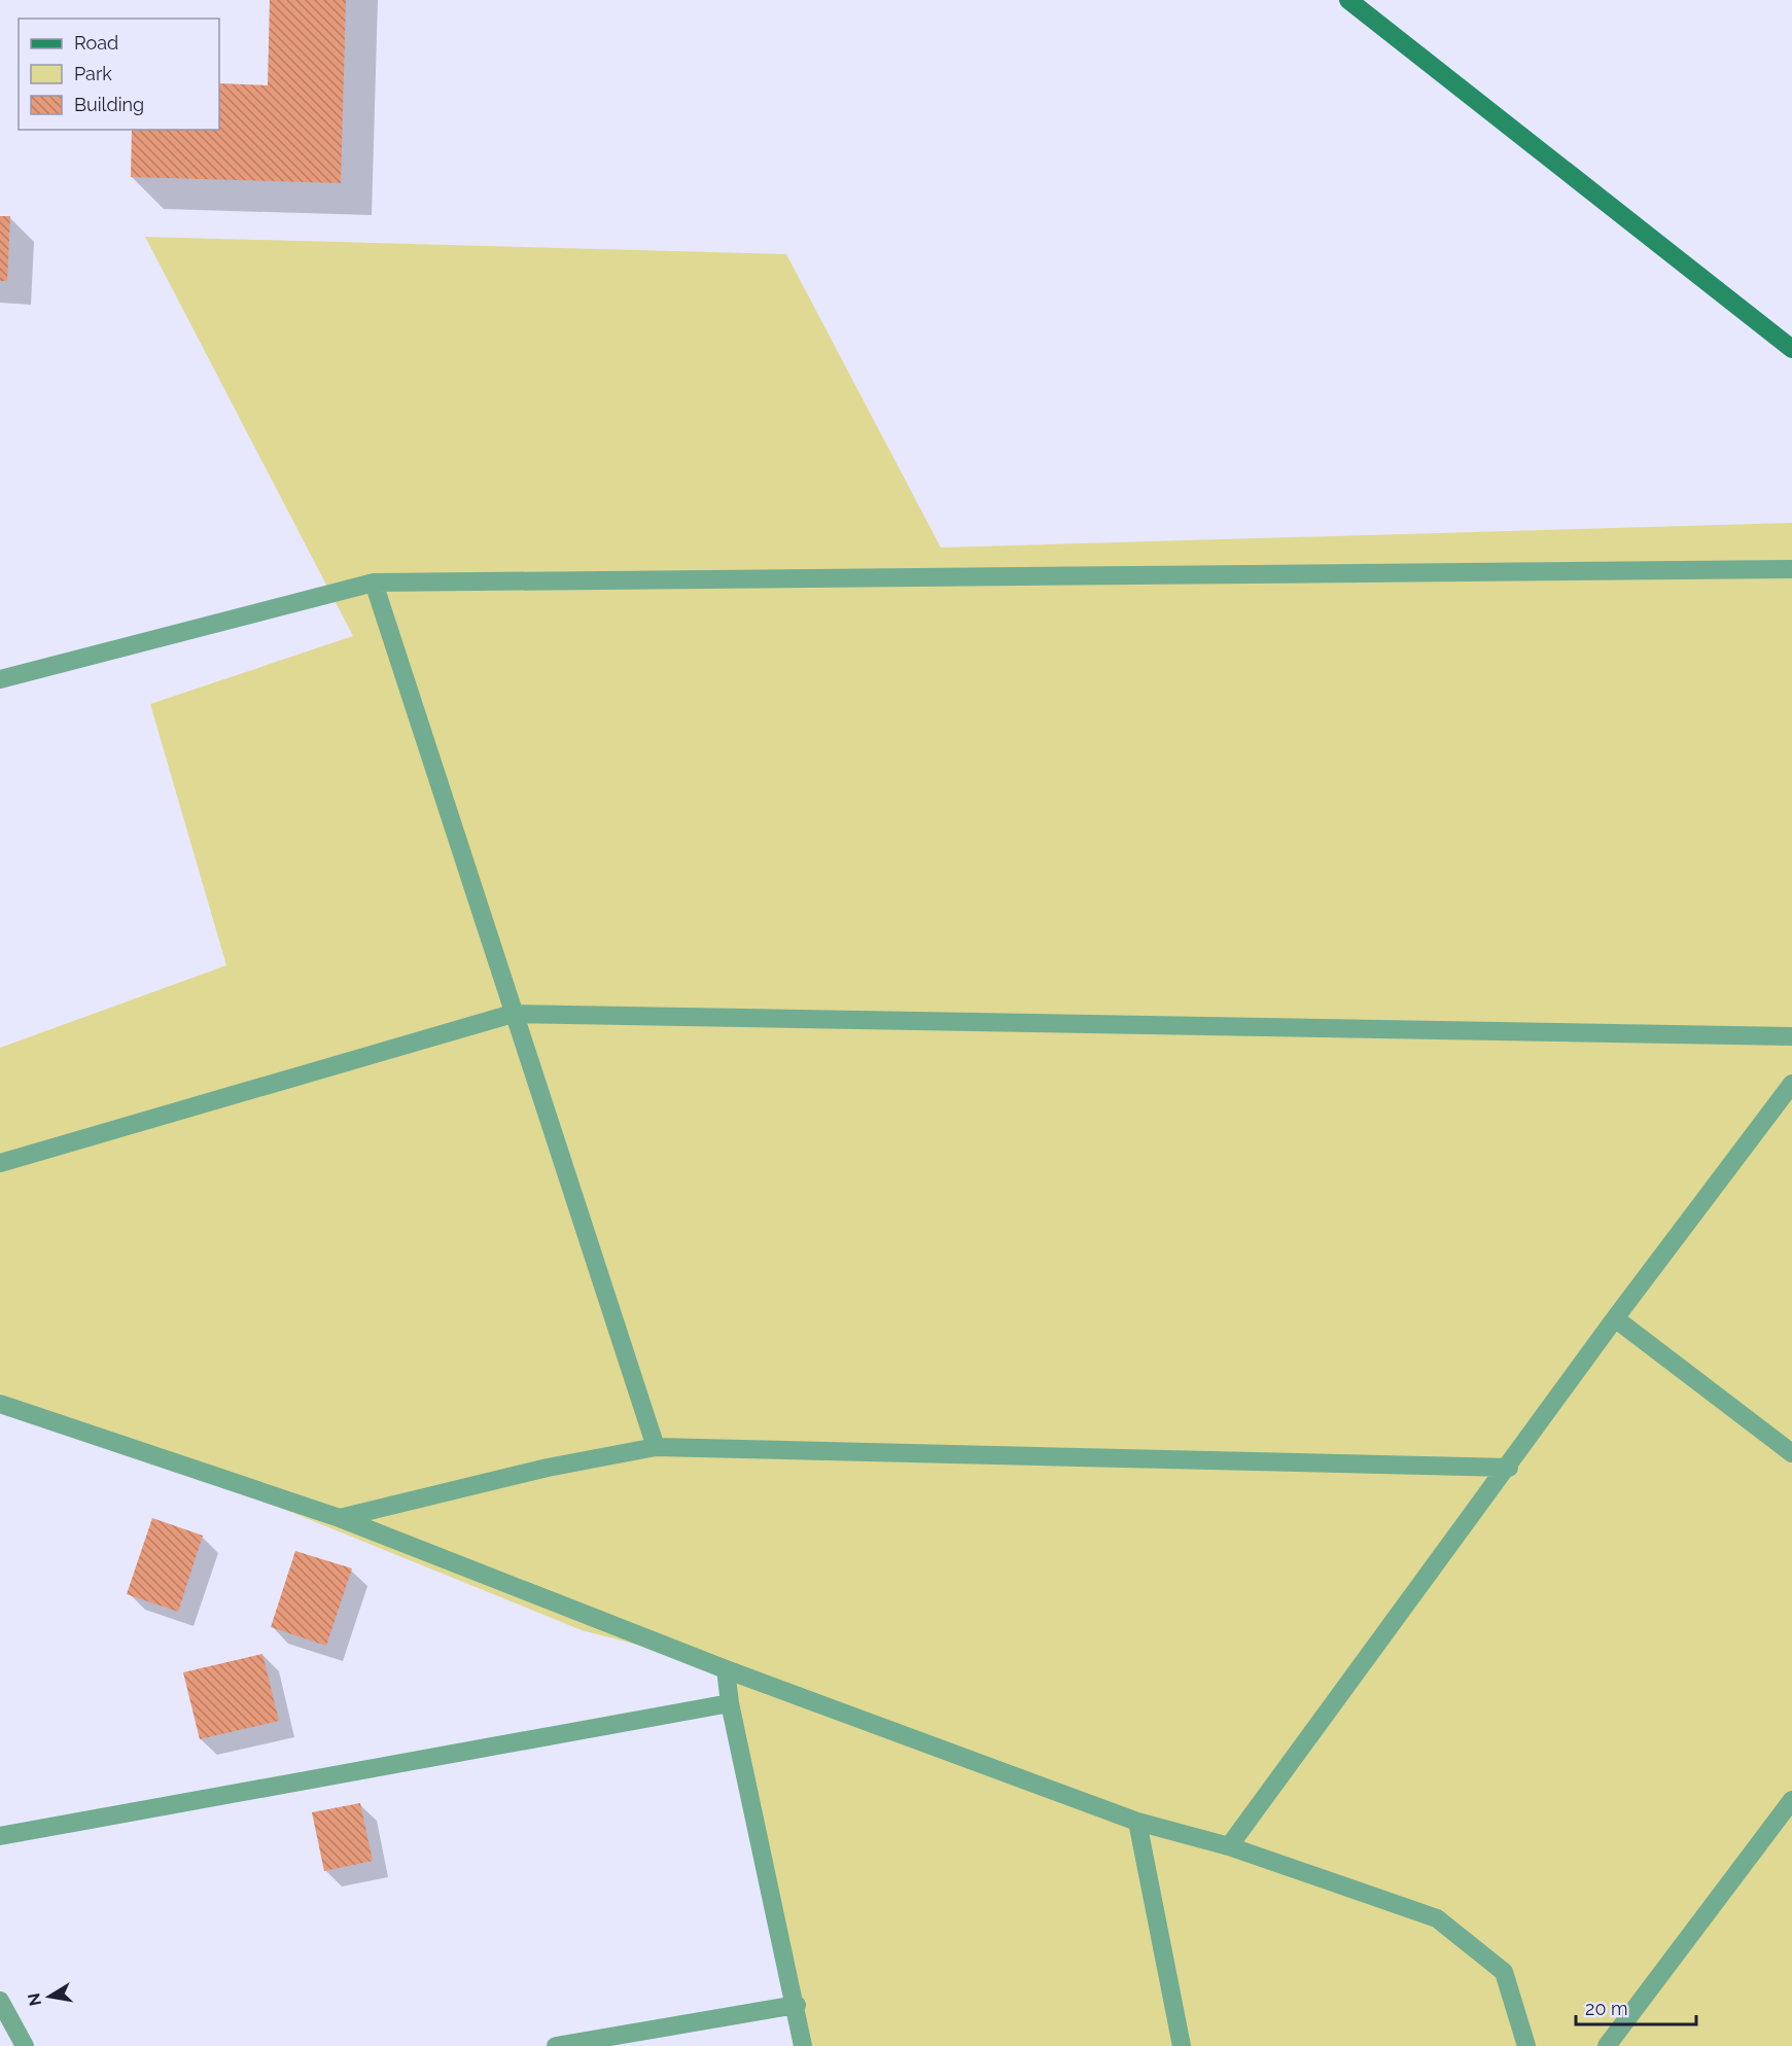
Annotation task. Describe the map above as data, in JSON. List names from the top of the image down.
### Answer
{
  "legend": ["Road", "Park", "Building"],
  "scale_bar": "20 m",
  "north": "left"
}
